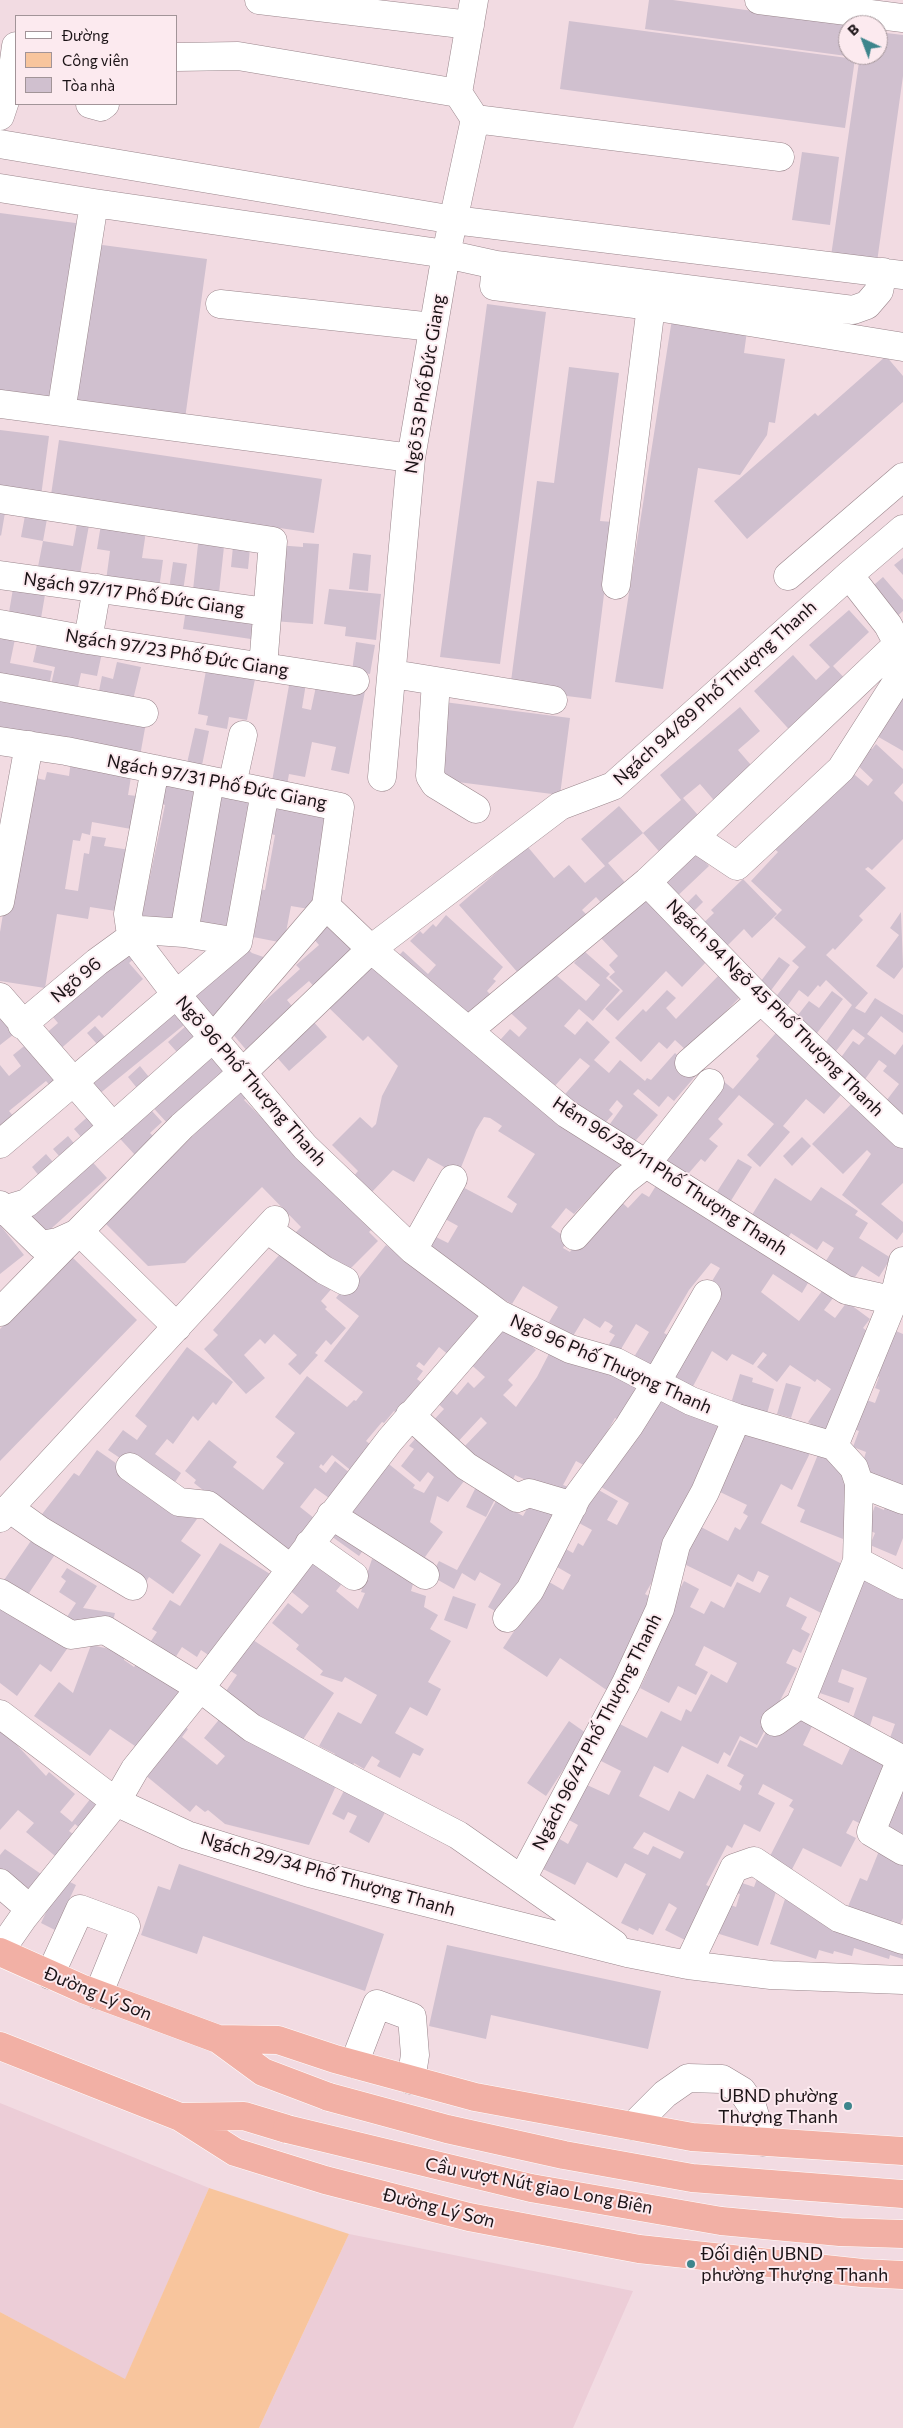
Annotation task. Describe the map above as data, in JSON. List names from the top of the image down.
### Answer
{
  "streets": {
    "highway": ["Đường Lý Sơn", "Cầu vượt Nút giao Long Biên"],
    "street": [
      "Ngõ 53 Phố Đức Giang",
      "Ngách 97/17 Phố Đức Giang",
      "Ngách 97/23 Phố Đức Giang",
      "Ngách 94/89 Phố Thượng Thanh",
      "Ngách 97/31 Phố Đức Giang",
      "Ngõ 96",
      "Ngách 94 Ngõ 45 Phố Thượng Thanh",
      "Ngõ 96 Phố Thượng Thanh",
      "Hẻm 96/38/11 Phố Thượng Thanh",
      "Ngách 96/47 Phố Thượng Thanh",
      "Ngách 29/34 Phố Thượng Thanh"
    ]
  },
  "crossings": [
    ["Ngách 94/89 Phố Thượng Thanh", "Ngõ 96 Phố Thượng Thanh"],
    ["Ngách 94/89 Phố Thượng Thanh", "Hẻm 96/38/11 Phố Thượng Thanh"],
    ["Ngách 97/31 Phố Đức Giang", "Hẻm 96/38/11 Phố Thượng Thanh"],
    ["Ngõ 96", "Ngõ 96 Phố Thượng Thanh"],
    ["Ngõ 96 Phố Thượng Thanh", "Ngách 96/47 Phố Thượng Thanh"],
    ["Ngách 96/47 Phố Thượng Thanh", "Ngách 29/34 Phố Thượng Thanh"],
    ["Đường Lý Sơn", "Cầu vượt Nút giao Long Biên"]
  ],
  "places": ["UBND phường Thượng Thanh", "Đối diện UBND phường Thượng Thanh"],
  "legend": ["Đường", "Công viên", "Tòa nhà"],
  "north": "top left"
}
